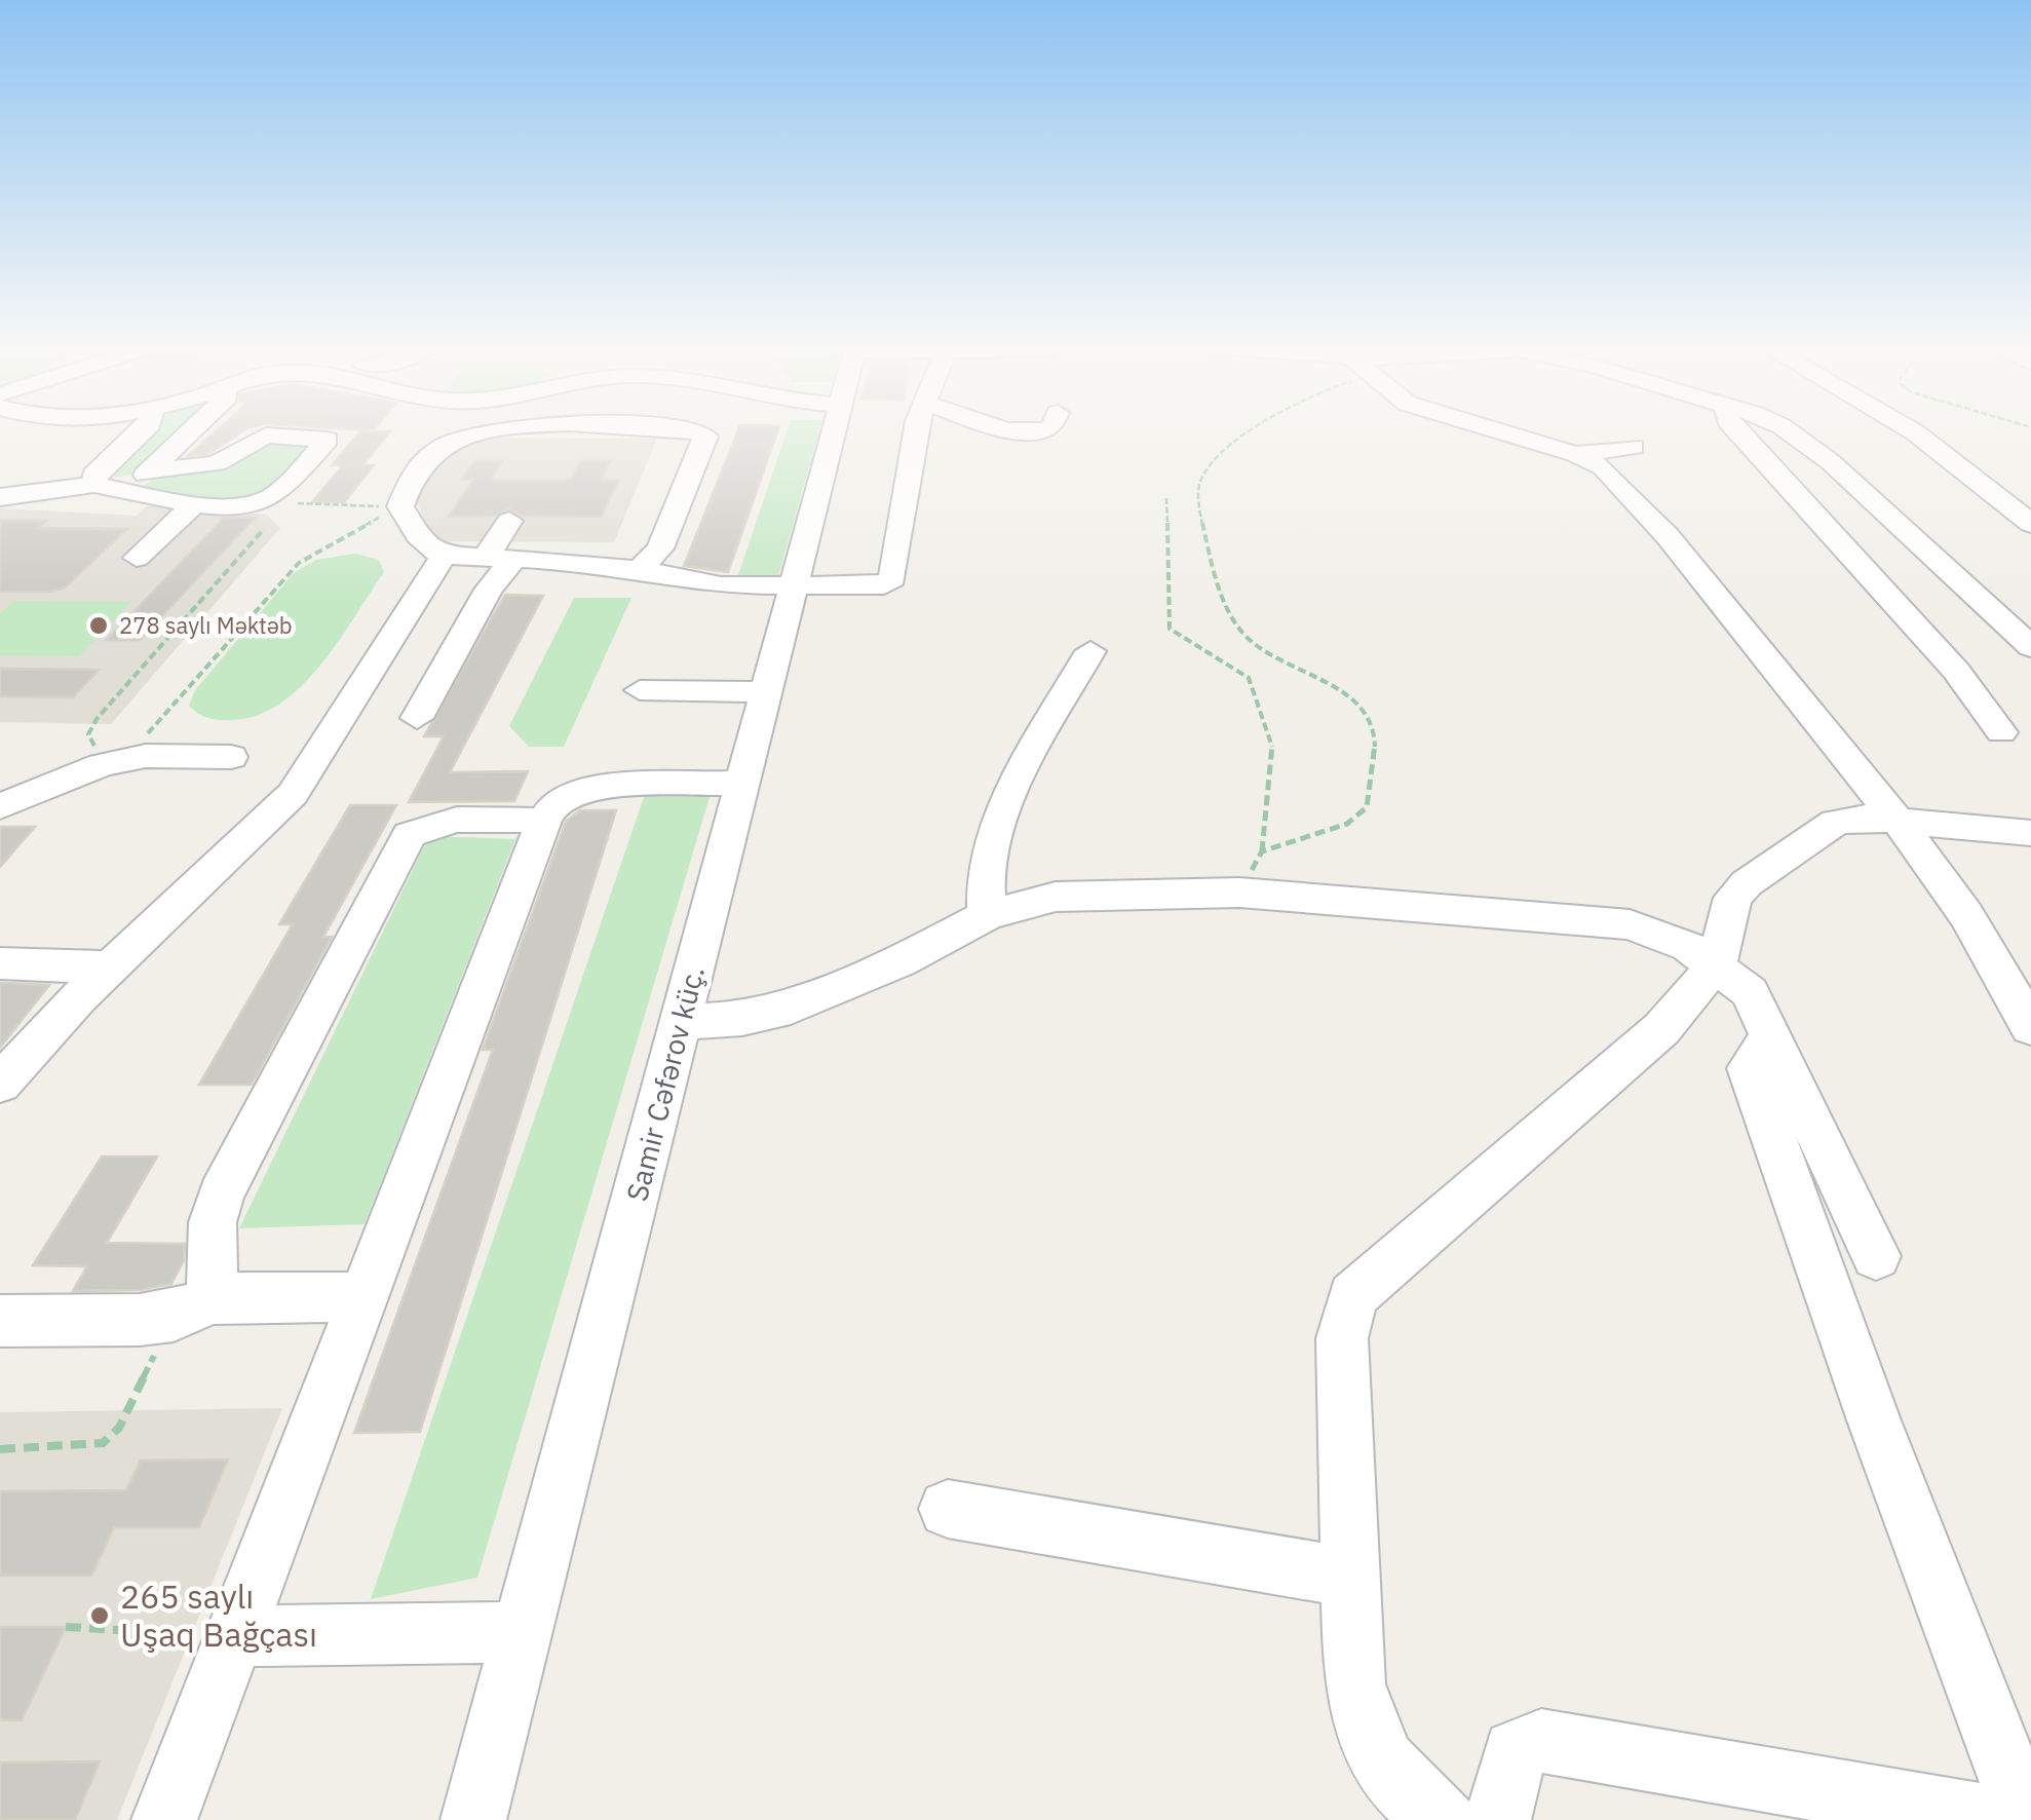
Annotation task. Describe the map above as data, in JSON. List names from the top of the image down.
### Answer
{
  "streets": {
    "street": ["Samir Cəfərov küç."]
  },
  "places": ["278 saylı Məktəb", "265 saylı Uşaq Bağçası"]
}
